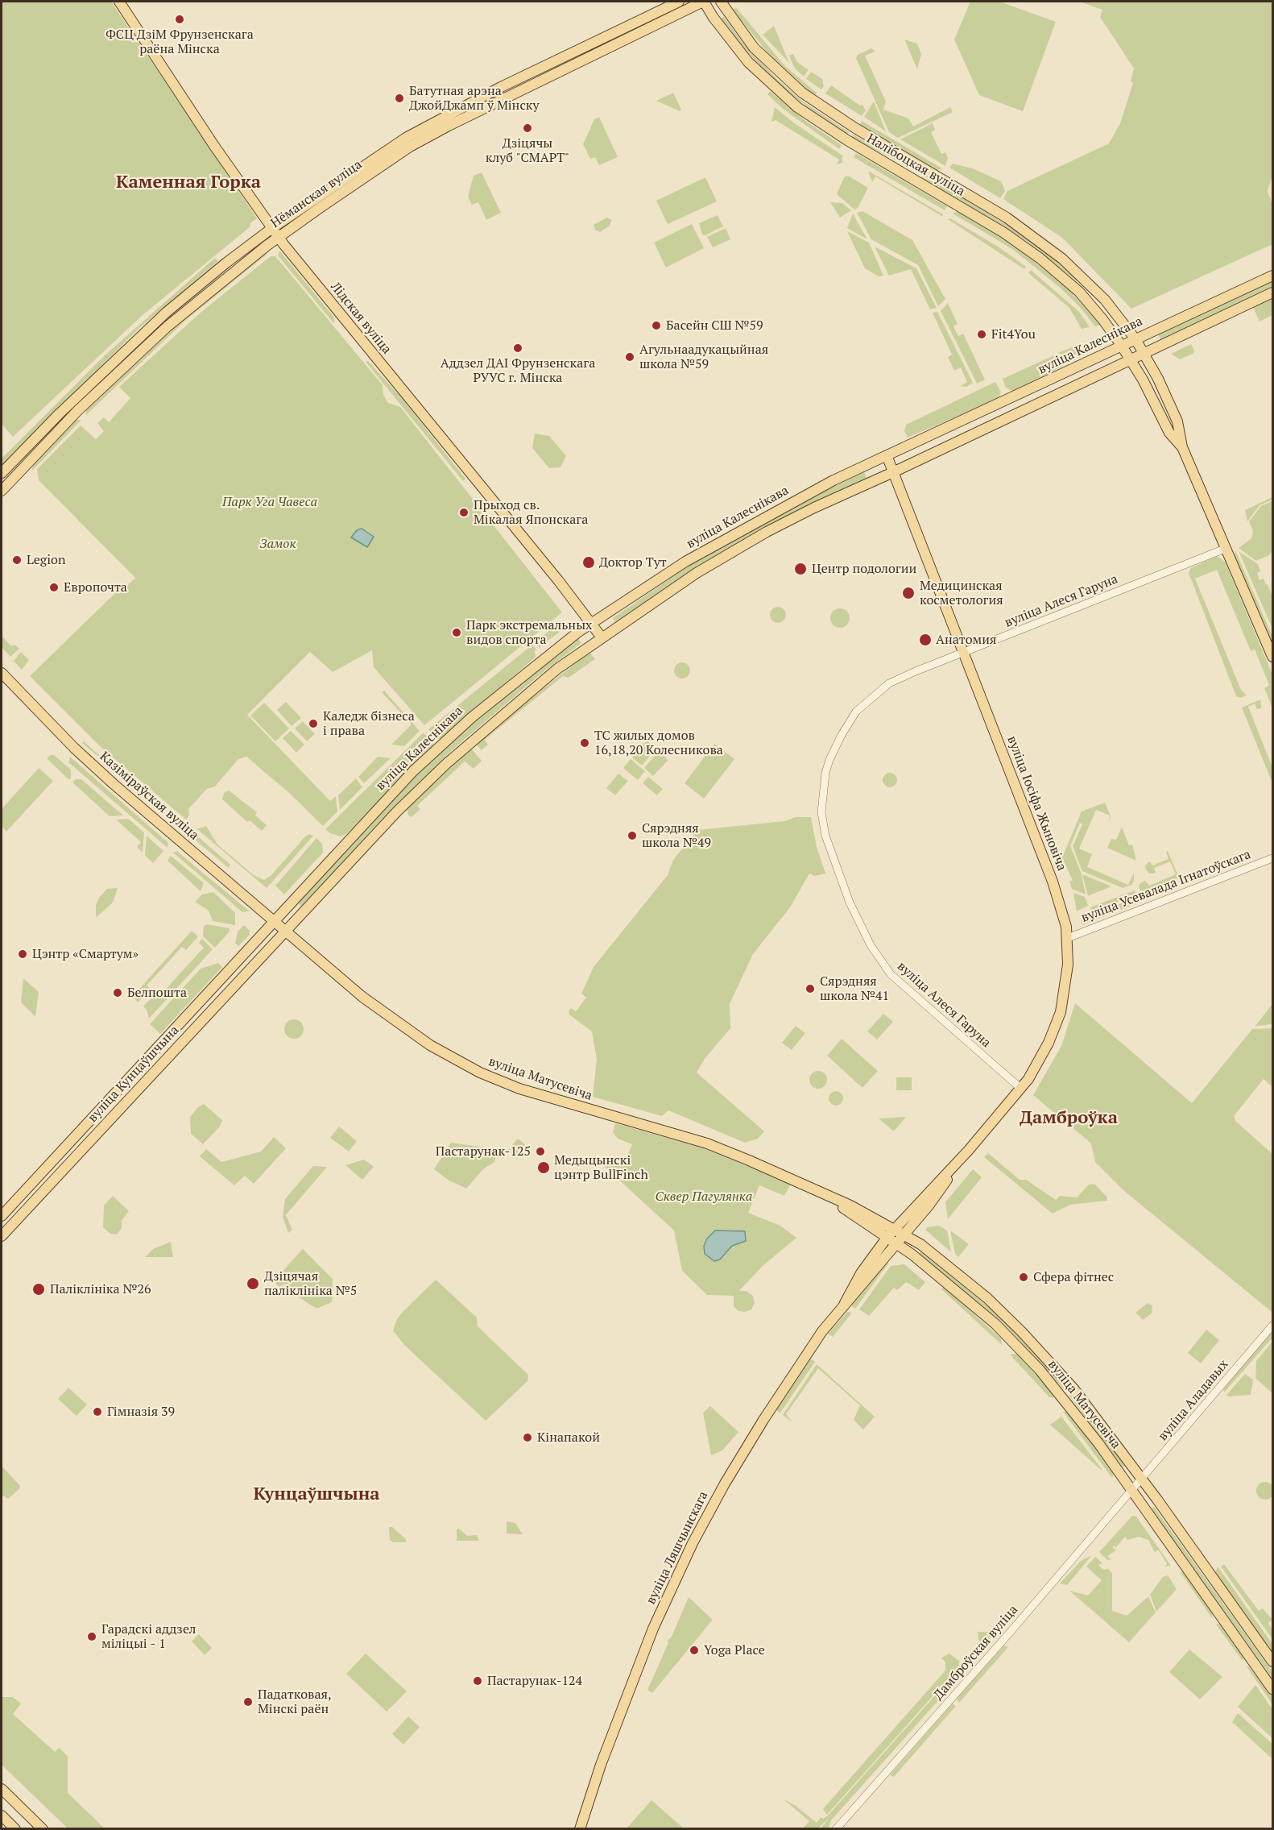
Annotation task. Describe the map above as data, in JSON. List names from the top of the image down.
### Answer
{
  "streets": {
    "main road": [
      "Налібоцкая вуліца",
      "Нёманская вуліца",
      "Лідская вуліца",
      "вуліца Калеснікава",
      "Казіміраўская вуліца",
      "вуліца Іосіфа Жыновіча",
      "вуліца Кунцаўшчына",
      "вуліца Матусевіча",
      "вуліца Ляшчынскага"
    ],
    "street": [
      "вуліца Алеся Гаруна",
      "вуліца Усевалада Ігнатоўскага",
      "вуліца Аладавых",
      "Дамброўская вуліца"
    ]
  },
  "crossings": [
    ["Налібоцкая вуліца", "Нёманская вуліца"],
    ["Налібоцкая вуліца", "вуліца Калеснікава"],
    ["Нёманская вуліца", "Лідская вуліца"],
    ["Лідская вуліца", "вуліца Калеснікава"],
    ["вуліца Калеснікава", "Казіміраўская вуліца"],
    ["вуліца Калеснікава", "вуліца Іосіфа Жыновіча"],
    ["вуліца Калеснікава", "вуліца Кунцаўшчына"],
    ["вуліца Калеснікава", "вуліца Матусевіча"],
    ["вуліца Алеся Гаруна", "вуліца Іосіфа Жыновіча"],
    ["Казіміраўская вуліца", "вуліца Кунцаўшчына"],
    ["Казіміраўская вуліца", "вуліца Матусевіча"],
    ["вуліца Іосіфа Жыновіча", "вуліца Усевалада Ігнатоўскага"],
    ["вуліца Іосіфа Жыновіча", "вуліца Матусевіча"],
    ["вуліца Іосіфа Жыновіча", "вуліца Ляшчынскага"],
    ["вуліца Кунцаўшчына", "вуліца Матусевіча"],
    ["вуліца Матусевіча", "вуліца Аладавых"],
    ["вуліца Матусевіча", "вуліца Ляшчынскага"],
    ["вуліца Матусевіча", "Дамброўская вуліца"],
    ["вуліца Аладавых", "Дамброўская вуліца"]
  ],
  "districts": ["Каменная Горка", "Дамброўка", "Кунцаўшчына"],
  "parks": ["Парк Уга Чавеса", "Замок", "Сквер Пагулянка"],
  "places": [
    "ФСЦ ДзіМ Фрунзенскага раёна Мінска",
    "Батутная арэна ДжойДжамп ў Мінску",
    "Дзіцячы клуб \"СМАРТ\"",
    "Басейн СШ №59",
    "Fit4You",
    "Аддзел ДАІ Фрунзенскага РУУС г. Мінска",
    "Агульнаадукацыйная школа №59",
    "Прыход св. Мікалая Японскага",
    "Legion",
    "Доктор Тут",
    "Центр подологии",
    "Европочта",
    "Медицинская косметология",
    "Парк экстремальных видов спорта",
    "Анатомия",
    "Каледж бізнеса і права",
    "ТС жилых домов 16,18,20 Колесникова",
    "Сярэдняя школа №49",
    "Цэнтр «Смартум»",
    "Сярэдняя школа №41",
    "Белпошта",
    "Пастарунак-125",
    "Медыцынскі цэнтр BullFinch",
    "Сфера фітнес",
    "Дзіцячая паліклініка №5",
    "Паліклініка №26",
    "Гімназія 39",
    "Кінапакой",
    "Гарадскі аддзел міліцыі - 1",
    "Yoga Place",
    "Пастарунак-124",
    "Падатковая, Мінскі раён"
  ]
}
